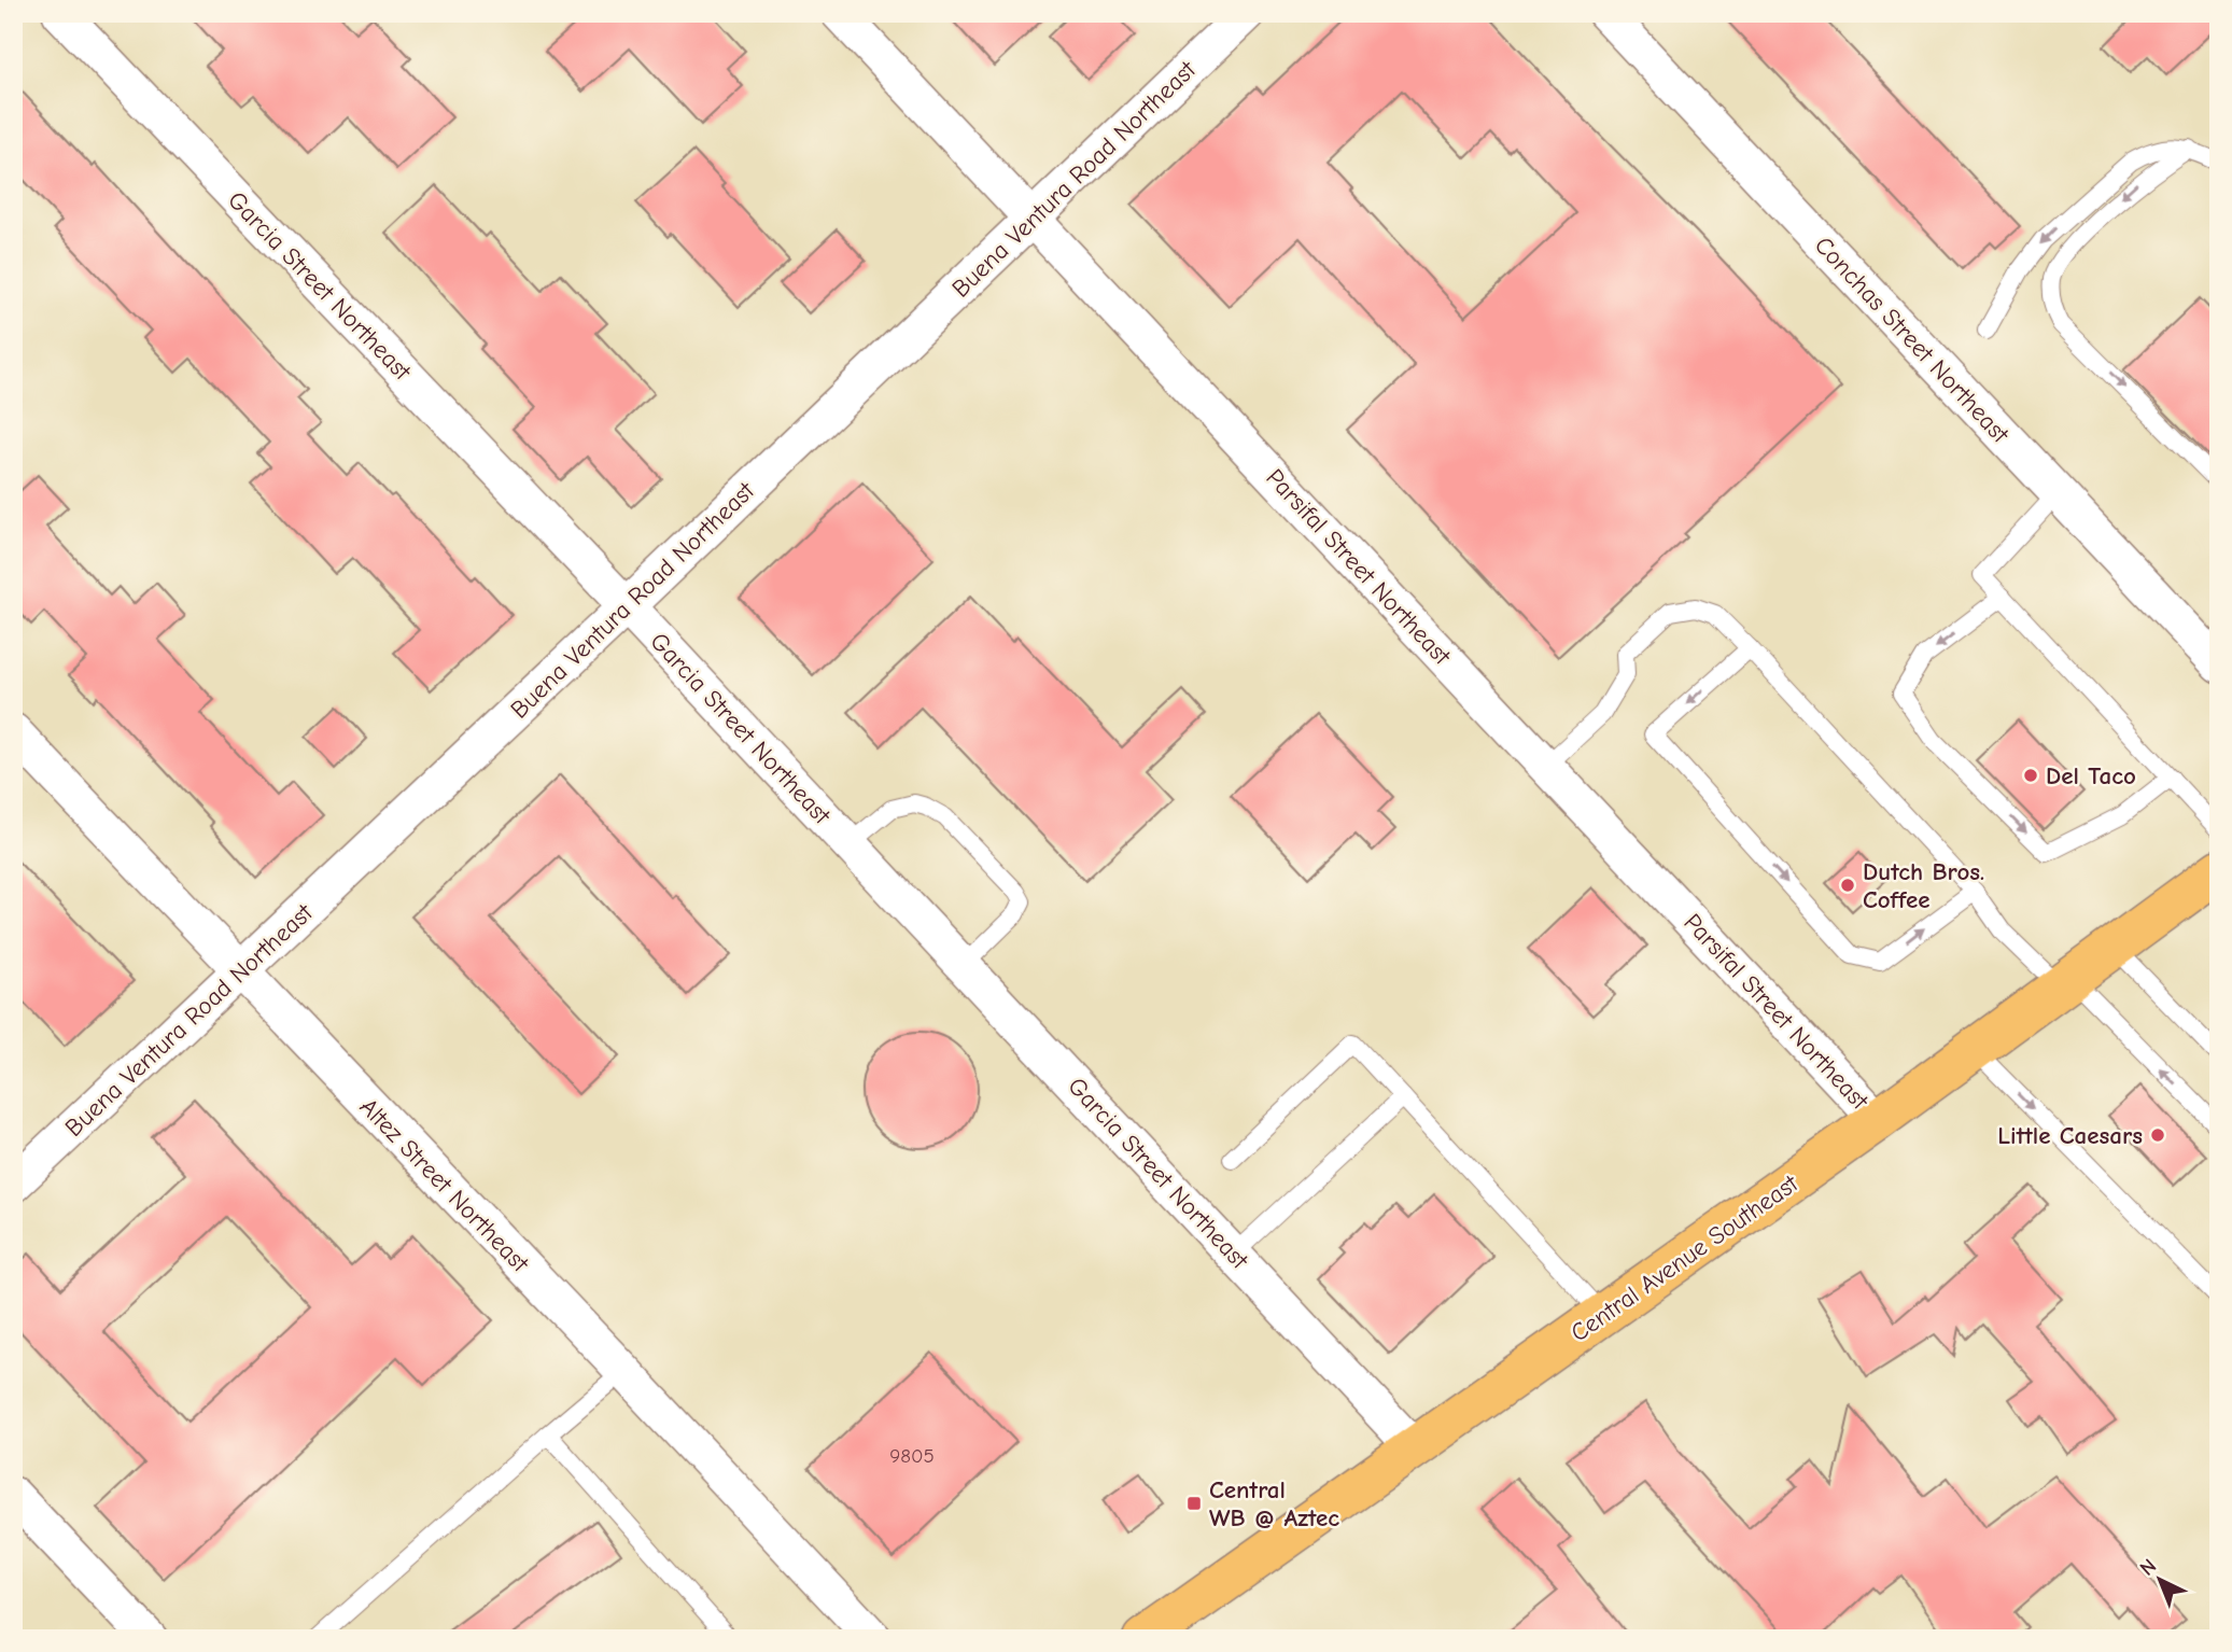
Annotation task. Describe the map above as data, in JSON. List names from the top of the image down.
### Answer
{
  "streets": {
    "main road": ["Central Avenue Southeast"],
    "street": [
      "Buena Ventura Road Northeast",
      "Garcia Street Northeast",
      "Conchas Street Northeast",
      "Parsifal Street Northeast",
      "Altez Street Northeast"
    ]
  },
  "crossings": [
    ["Buena Ventura Road Northeast", "Garcia Street Northeast"],
    ["Buena Ventura Road Northeast", "Parsifal Street Northeast"],
    ["Buena Ventura Road Northeast", "Altez Street Northeast"],
    ["Garcia Street Northeast", "Central Avenue Southeast"],
    ["Parsifal Street Northeast", "Central Avenue Southeast"]
  ],
  "places": {
    "other": ["Del Taco", "Dutch Bros. Coffee", "Little Caesars"],
    "transit": ["Central WB @ Aztec"]
  },
  "house_numbers": ["9805"],
  "north": "top left"
}
